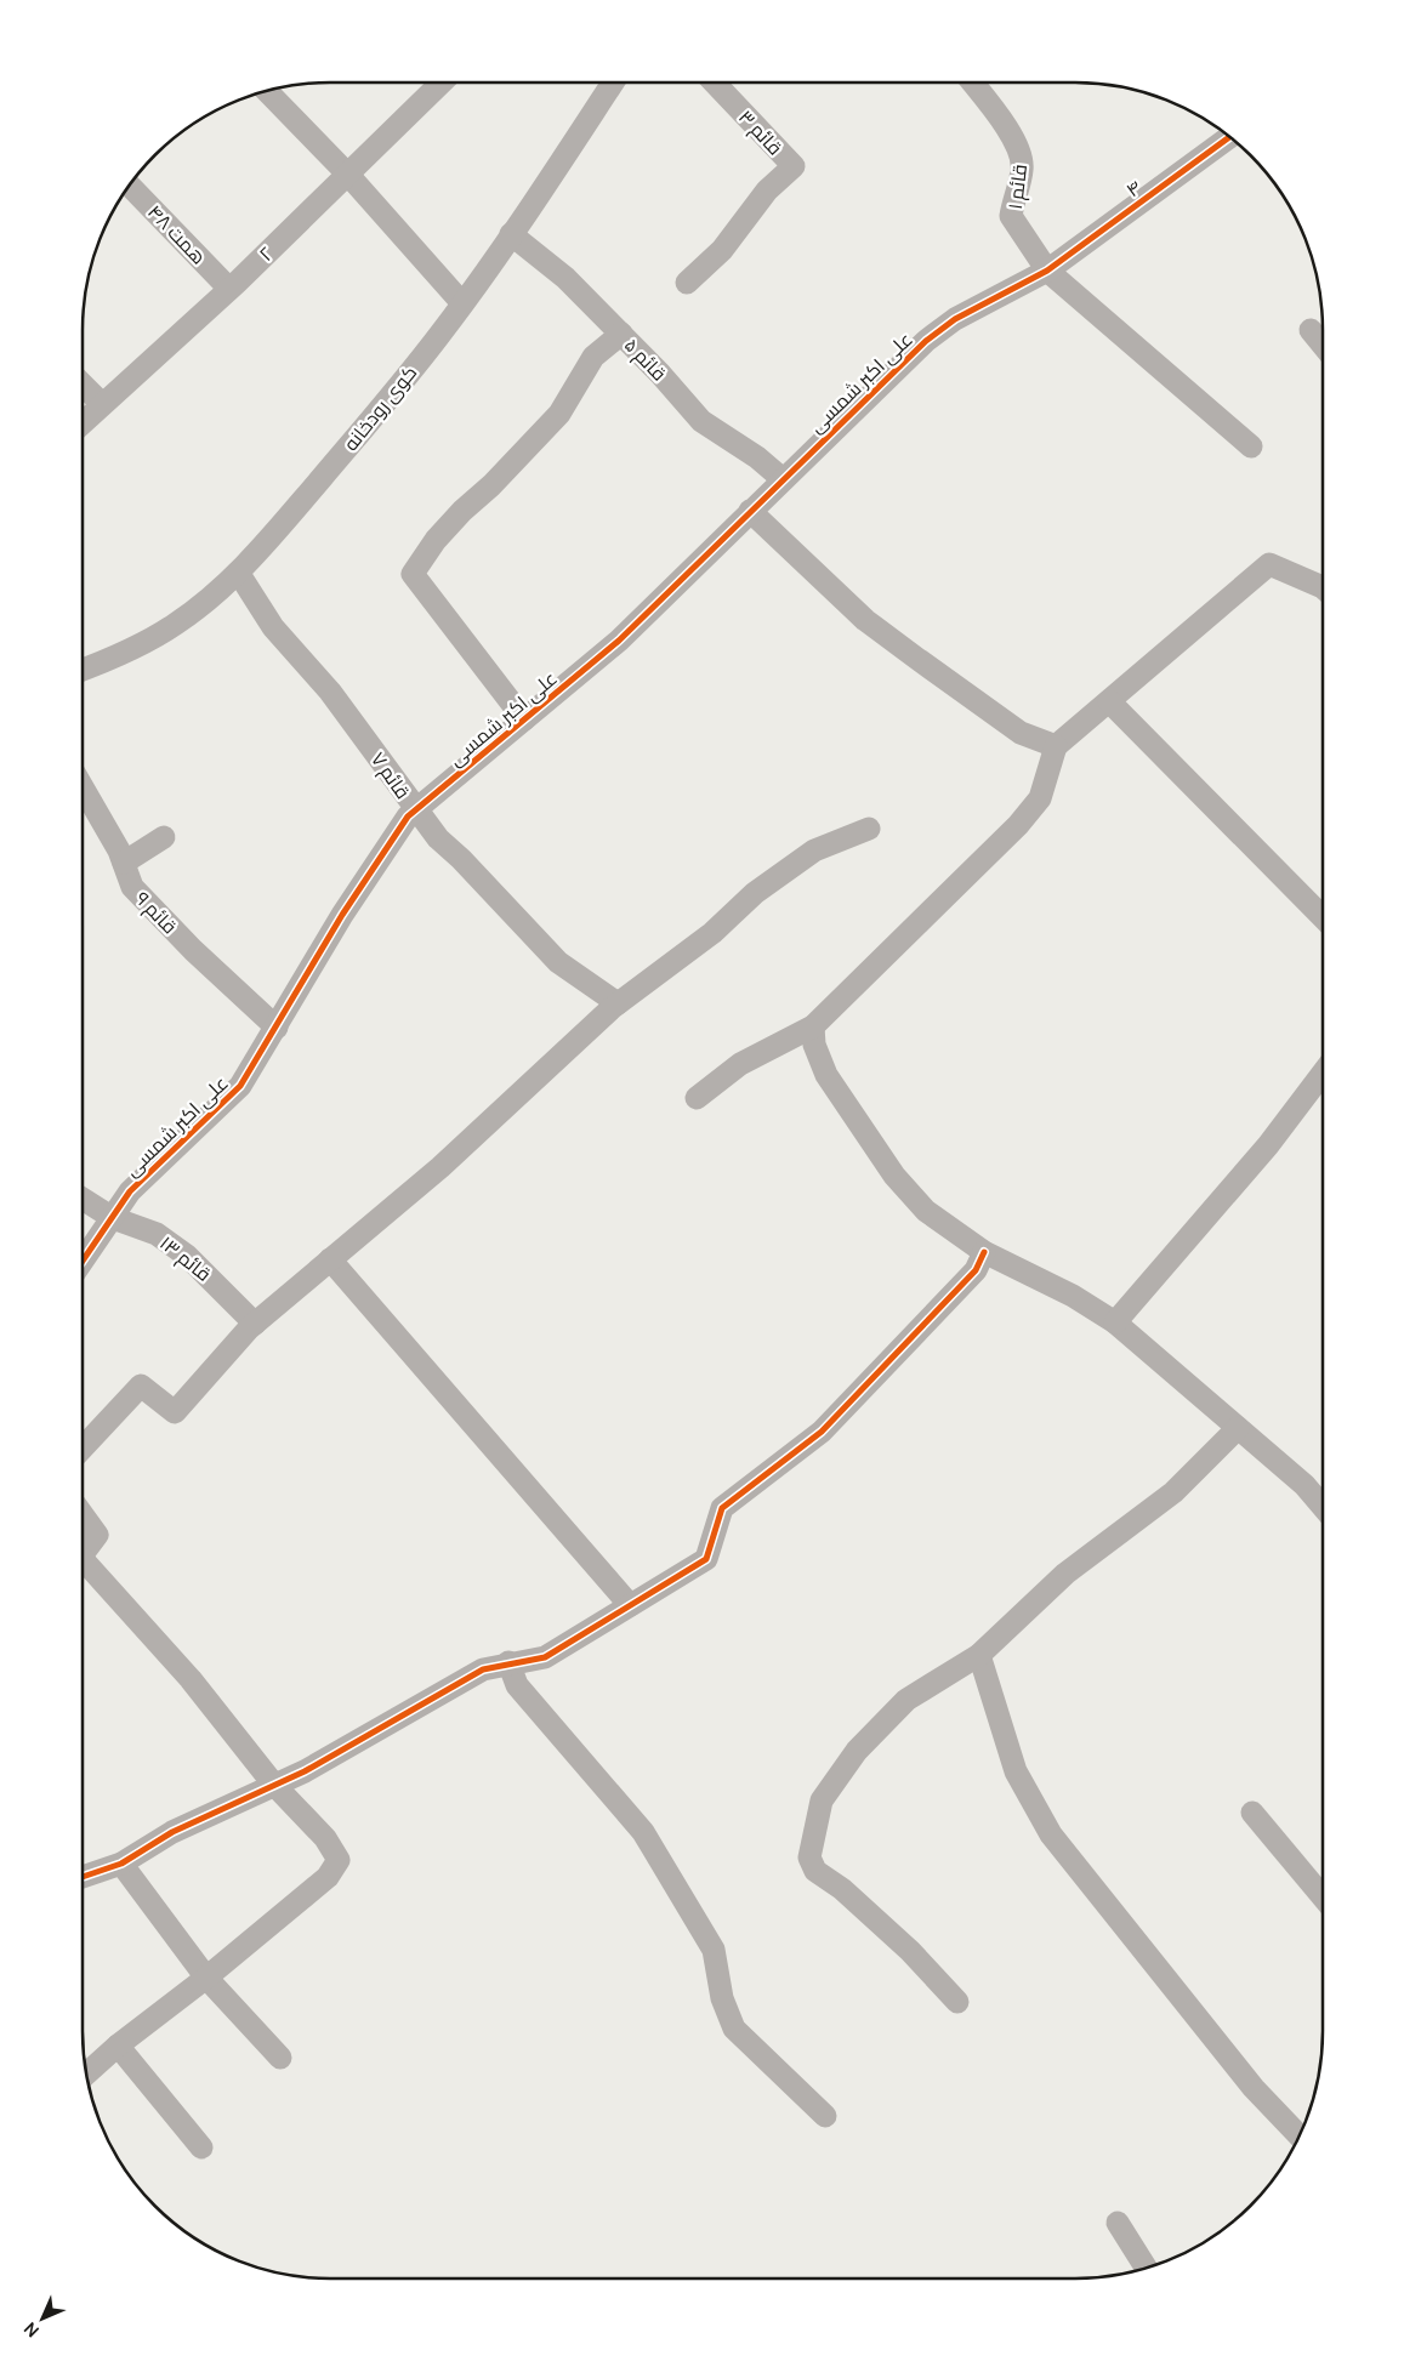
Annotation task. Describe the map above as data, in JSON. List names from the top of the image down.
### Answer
{
  "streets": {
    "street": [
      "قائم ۳",
      "قائم ۱",
      "۴",
      "همت ۴۸",
      "۲",
      "قائم ۵",
      "علی اکبر شمسی",
      "کوی رودخانه",
      "قائم ۷",
      "قائم ۹",
      "قائم ۱۳"
    ]
  },
  "crossings": [
    ["قائم ۱", "۴"],
    ["قائم ۱", "علی اکبر شمسی"],
    ["۴", "علی اکبر شمسی"],
    ["همت ۴۸", "۲"],
    ["قائم ۵", "علی اکبر شمسی"],
    ["قائم ۵", "کوی رودخانه"],
    ["علی اکبر شمسی", "قائم ۷"],
    ["علی اکبر شمسی", "قائم ۹"],
    ["علی اکبر شمسی", "قائم ۱۳"],
    ["کوی رودخانه", "قائم ۷"]
  ],
  "north": "bottom left"
}
